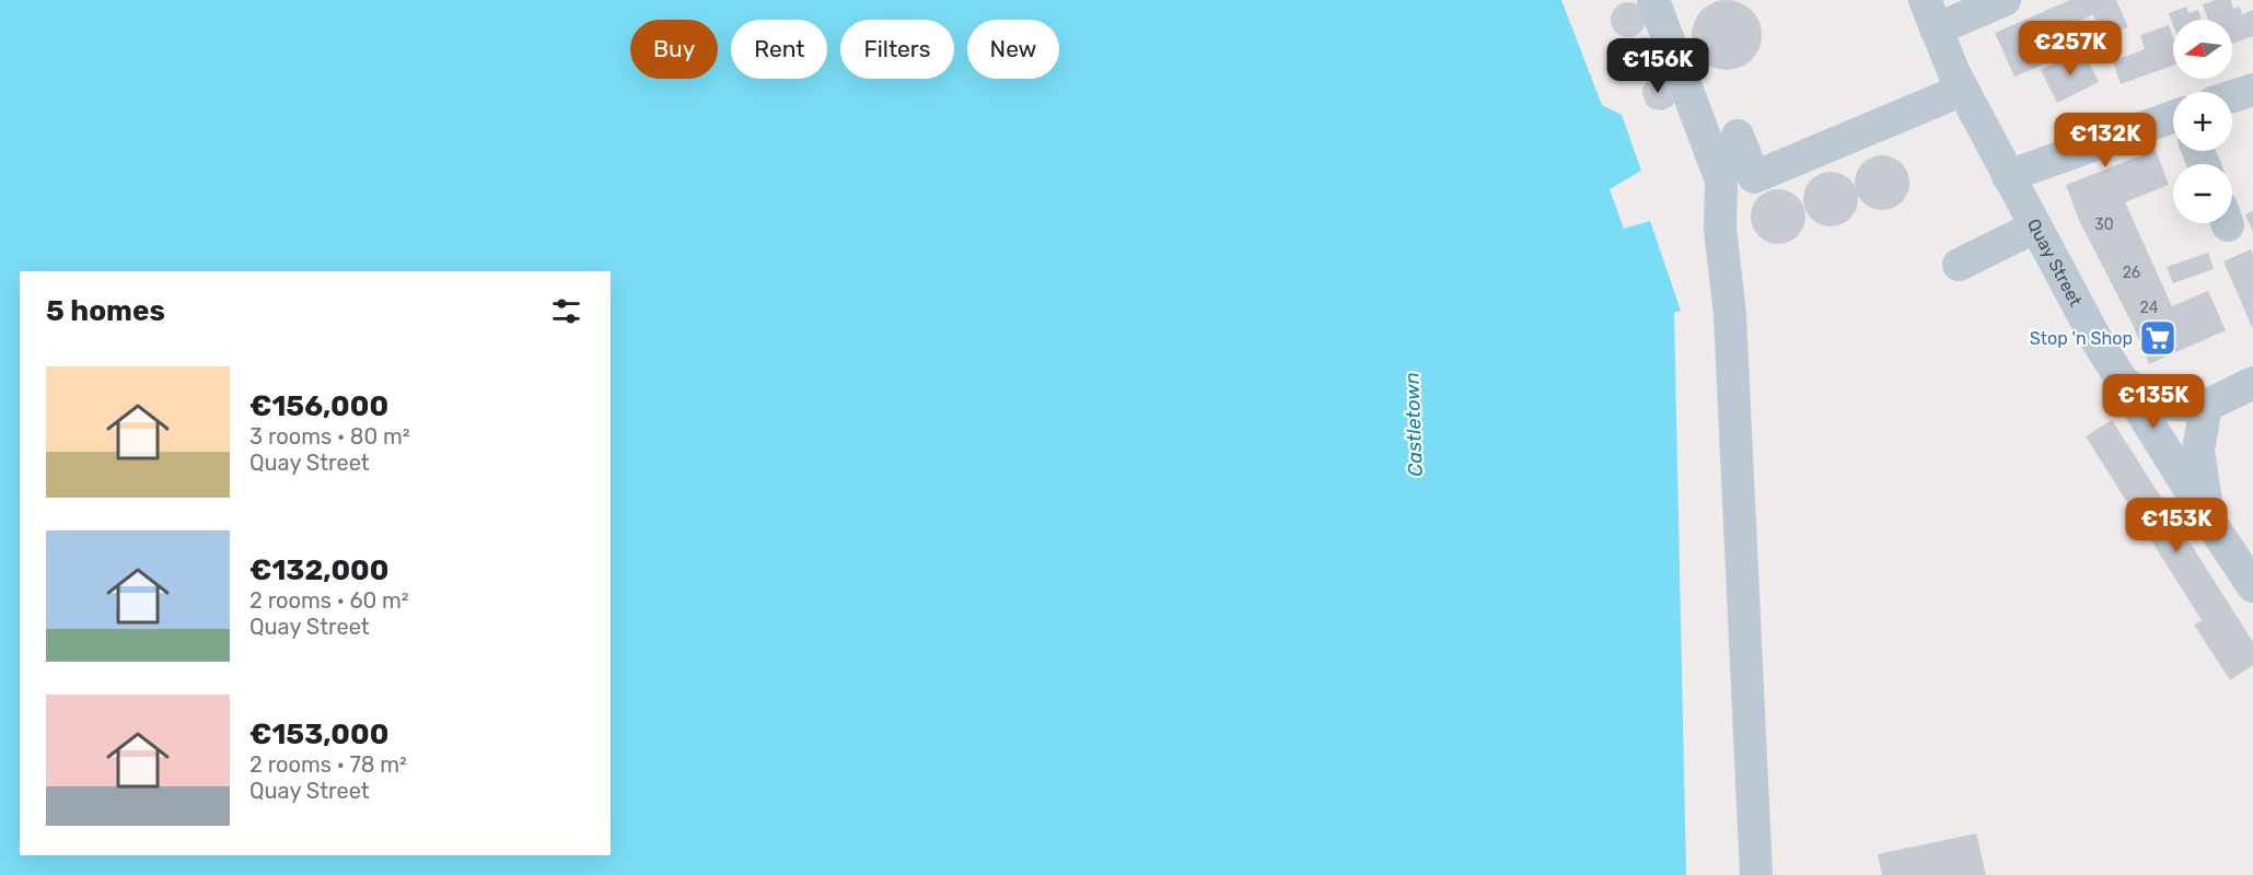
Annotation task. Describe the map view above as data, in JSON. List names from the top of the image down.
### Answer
{
  "streets": {
    "street": ["Quay Street"]
  },
  "water": ["Castletown"],
  "places": {
    "supermarket": ["Stop 'n Shop"]
  },
  "house_numbers": ["30", "26", "24"],
  "north": "left",
  "page": {
    "map_buttons": ["+", "−"],
    "chip": [
      "Buy",
      "Rent",
      "Filters",
      "New"
    ],
    "price": [
      "€257K",
      "€156K",
      "€132K",
      "€135K",
      "€153K"
    ],
    "heading": "5 homes",
    "list": [
      {
        "name": "€156,000",
        "note": "3 rooms · 80 m² · Quay Street"
      },
      {
        "name": "€132,000",
        "note": "2 rooms · 60 m² · Quay Street"
      },
      {
        "name": "€153,000",
        "note": "2 rooms · 78 m² · Quay Street"
      }
    ]
  }
}
